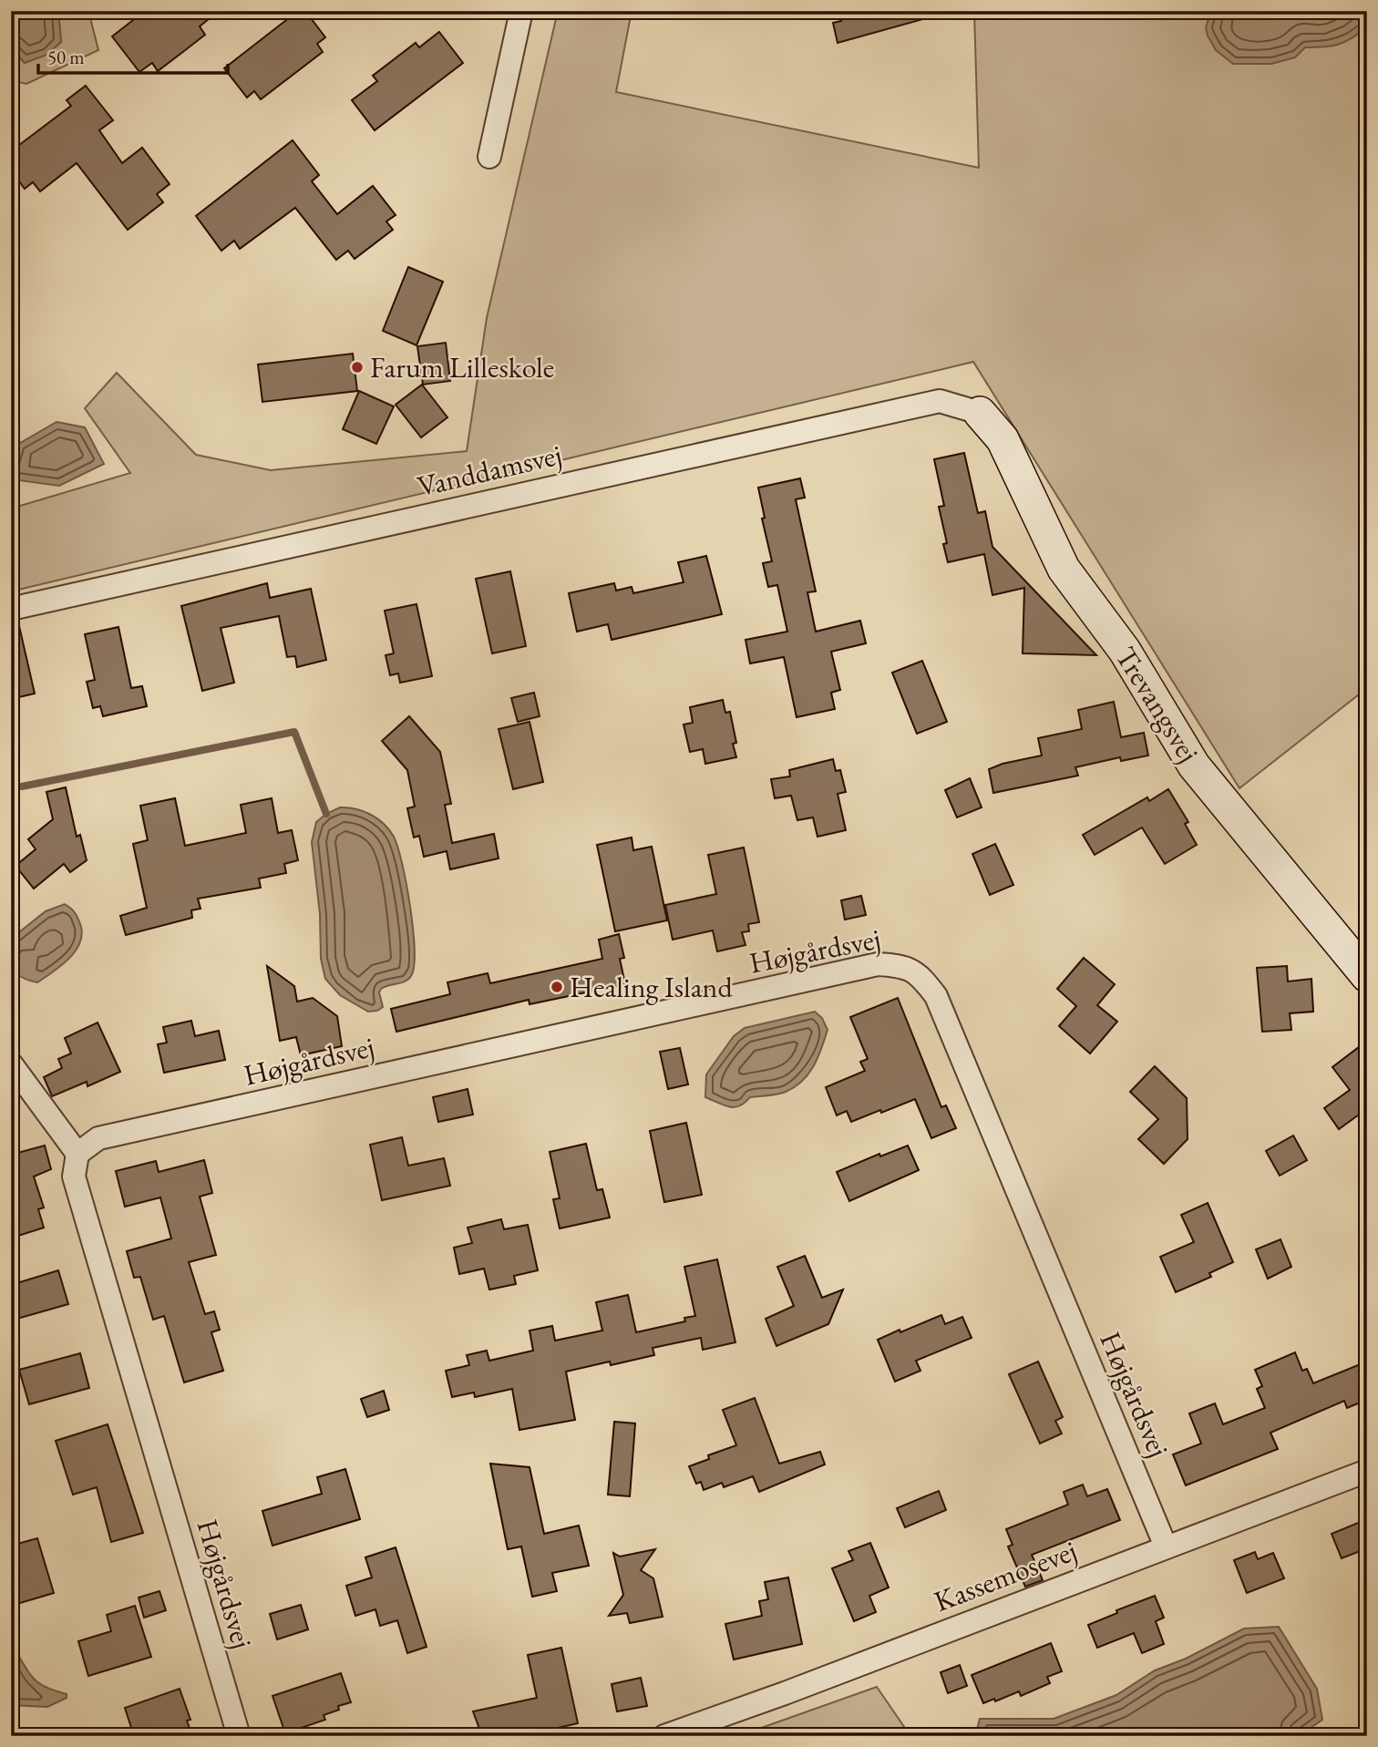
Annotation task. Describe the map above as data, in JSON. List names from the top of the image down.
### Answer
{
  "streets": {
    "street": [
      "Vanddamsvej",
      "Trevangsvej",
      "Højgårdsvej",
      "Kassemosevej"
    ]
  },
  "crossings": [
    ["Vanddamsvej", "Trevangsvej"],
    ["Højgårdsvej", "Kassemosevej"]
  ],
  "places": ["Farum Lilleskole", "Healing Island"],
  "scale_bar": "50 m"
}
